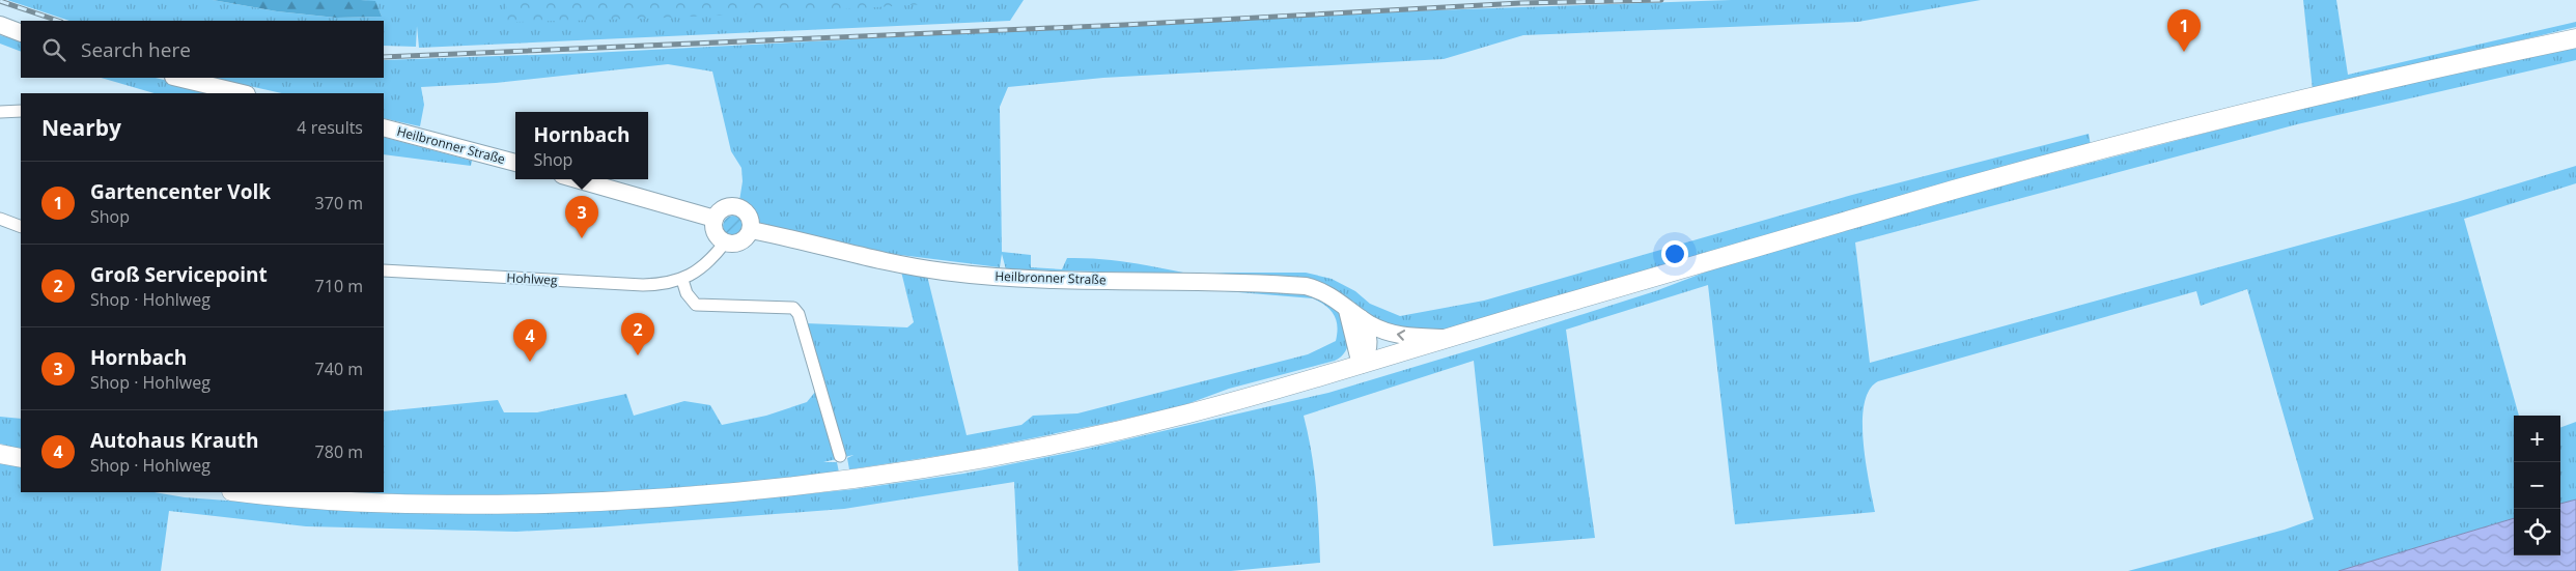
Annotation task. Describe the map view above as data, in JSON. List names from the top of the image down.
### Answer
{
  "streets": {
    "street": ["Heilbronner Straße", "Hohlweg"]
  },
  "crossings": [
    ["Heilbronner Straße", "Hohlweg"]
  ],
  "page": {
    "pins": [
      "1",
      "3",
      "2",
      "4"
    ],
    "search": "Search here",
    "heading": ["Nearby", "4 results"],
    "popup": ["Hornbach", "Shop"],
    "list": [
      {
        "mark": "1",
        "name": "Gartencenter Volk",
        "note": "Shop",
        "value": "370 m"
      },
      {
        "mark": "2",
        "name": "Groß Servicepoint",
        "note": "Shop · Hohlweg",
        "value": "710 m"
      },
      {
        "mark": "3",
        "name": "Hornbach",
        "note": "Shop · Hohlweg",
        "value": "740 m"
      },
      {
        "mark": "4",
        "name": "Autohaus Krauth",
        "note": "Shop · Hohlweg",
        "value": "780 m"
      }
    ],
    "map_buttons": ["+", "−"]
  }
}
